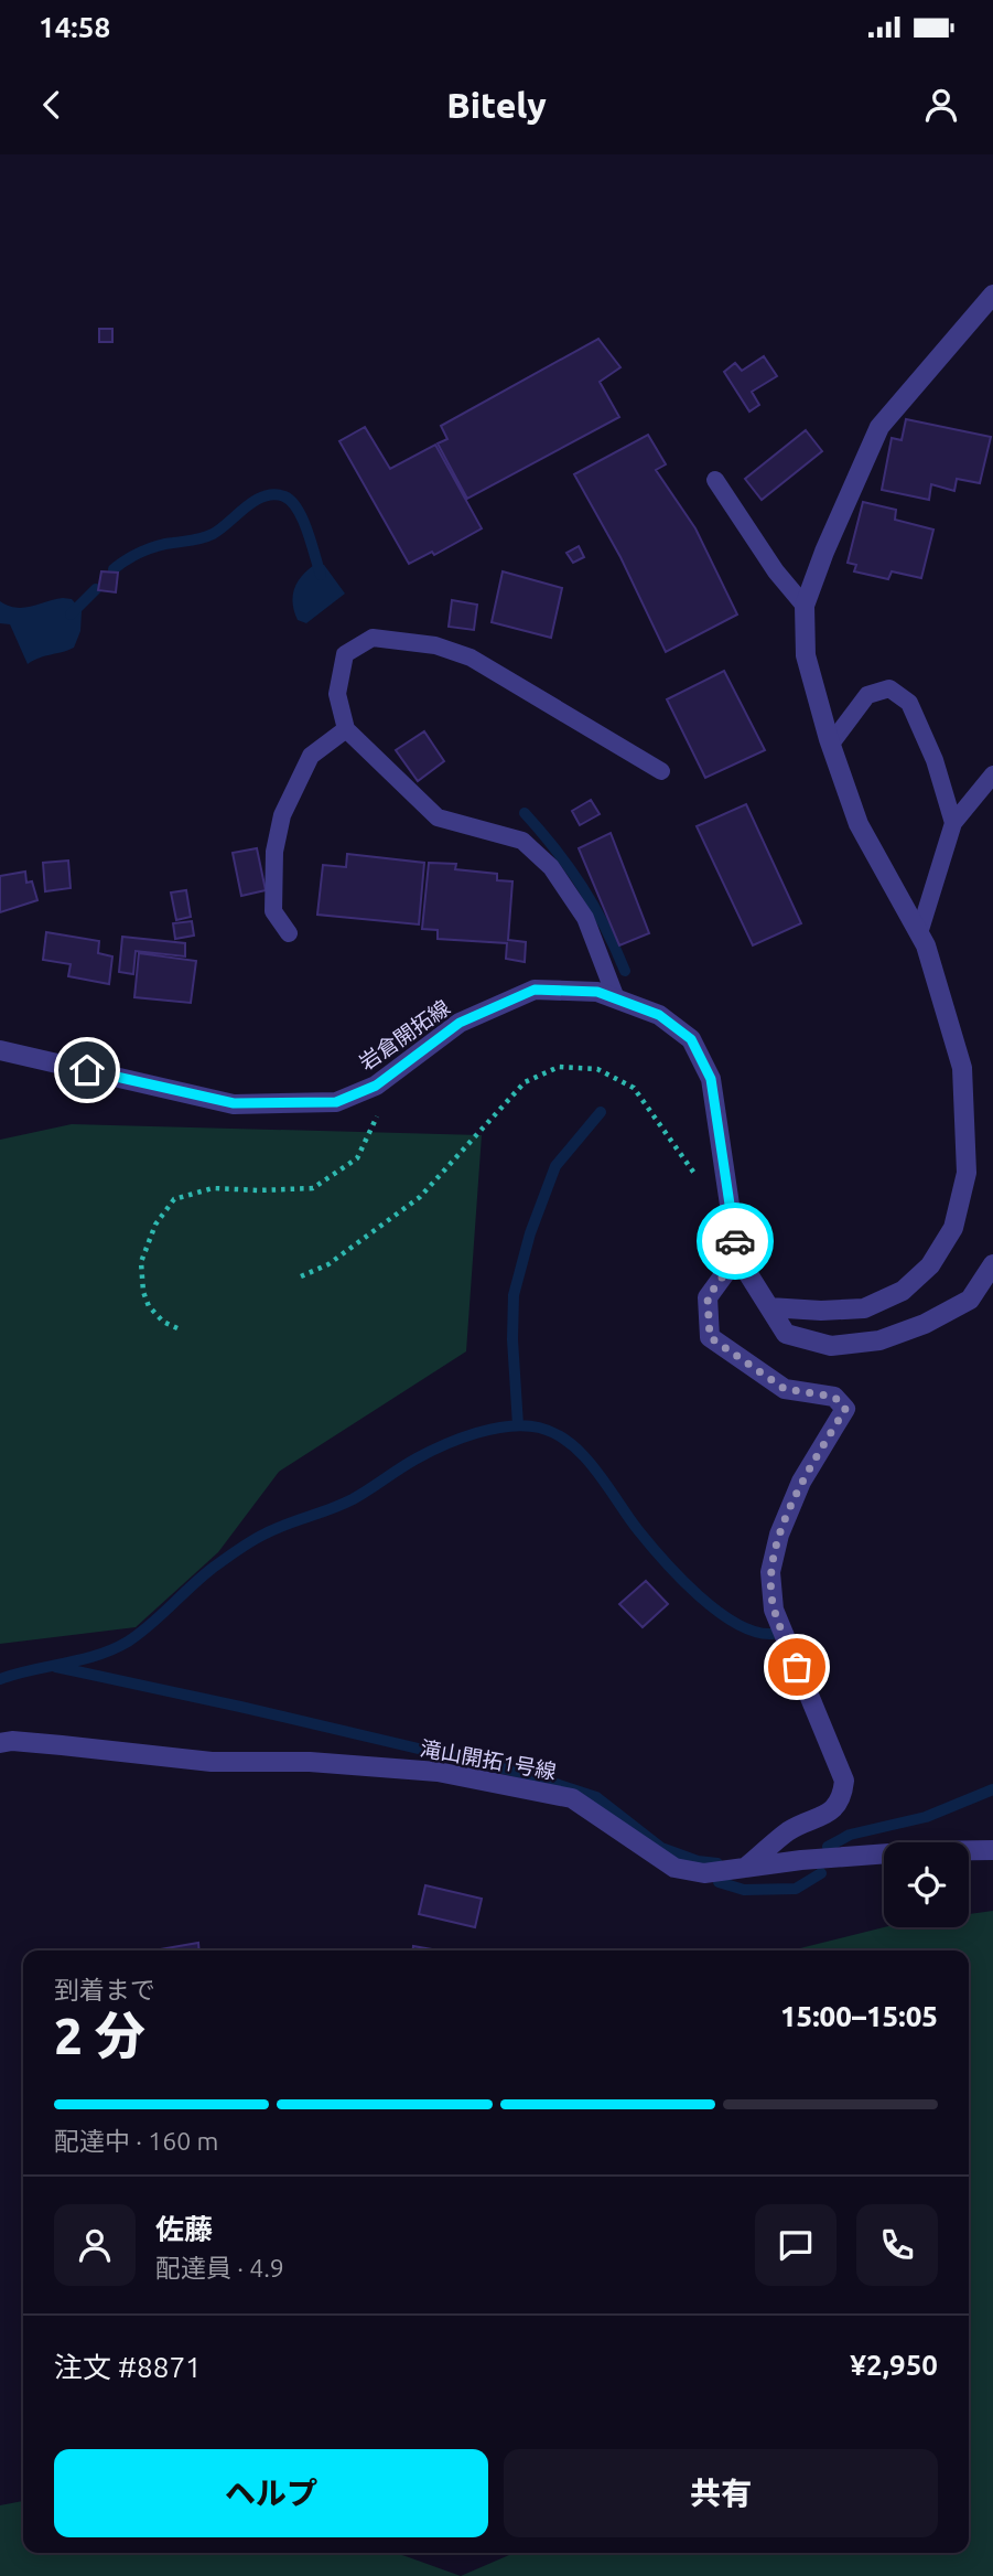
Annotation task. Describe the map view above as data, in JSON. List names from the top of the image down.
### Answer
{
  "streets": {
    "street": ["岩倉開拓線", "滝山開拓1号線"]
  },
  "page": {
    "status": "14:58",
    "header": "Bitely",
    "heading": ["2 分", "到着まで", "15:00–15:05"],
    "panel": [
      "佐藤",
      "配達員 · 4.9",
      "注文 #8871",
      "¥2,950"
    ],
    "bar": "配達中 · 160 m",
    "buttons": ["ヘルプ", "共有"]
  }
}
